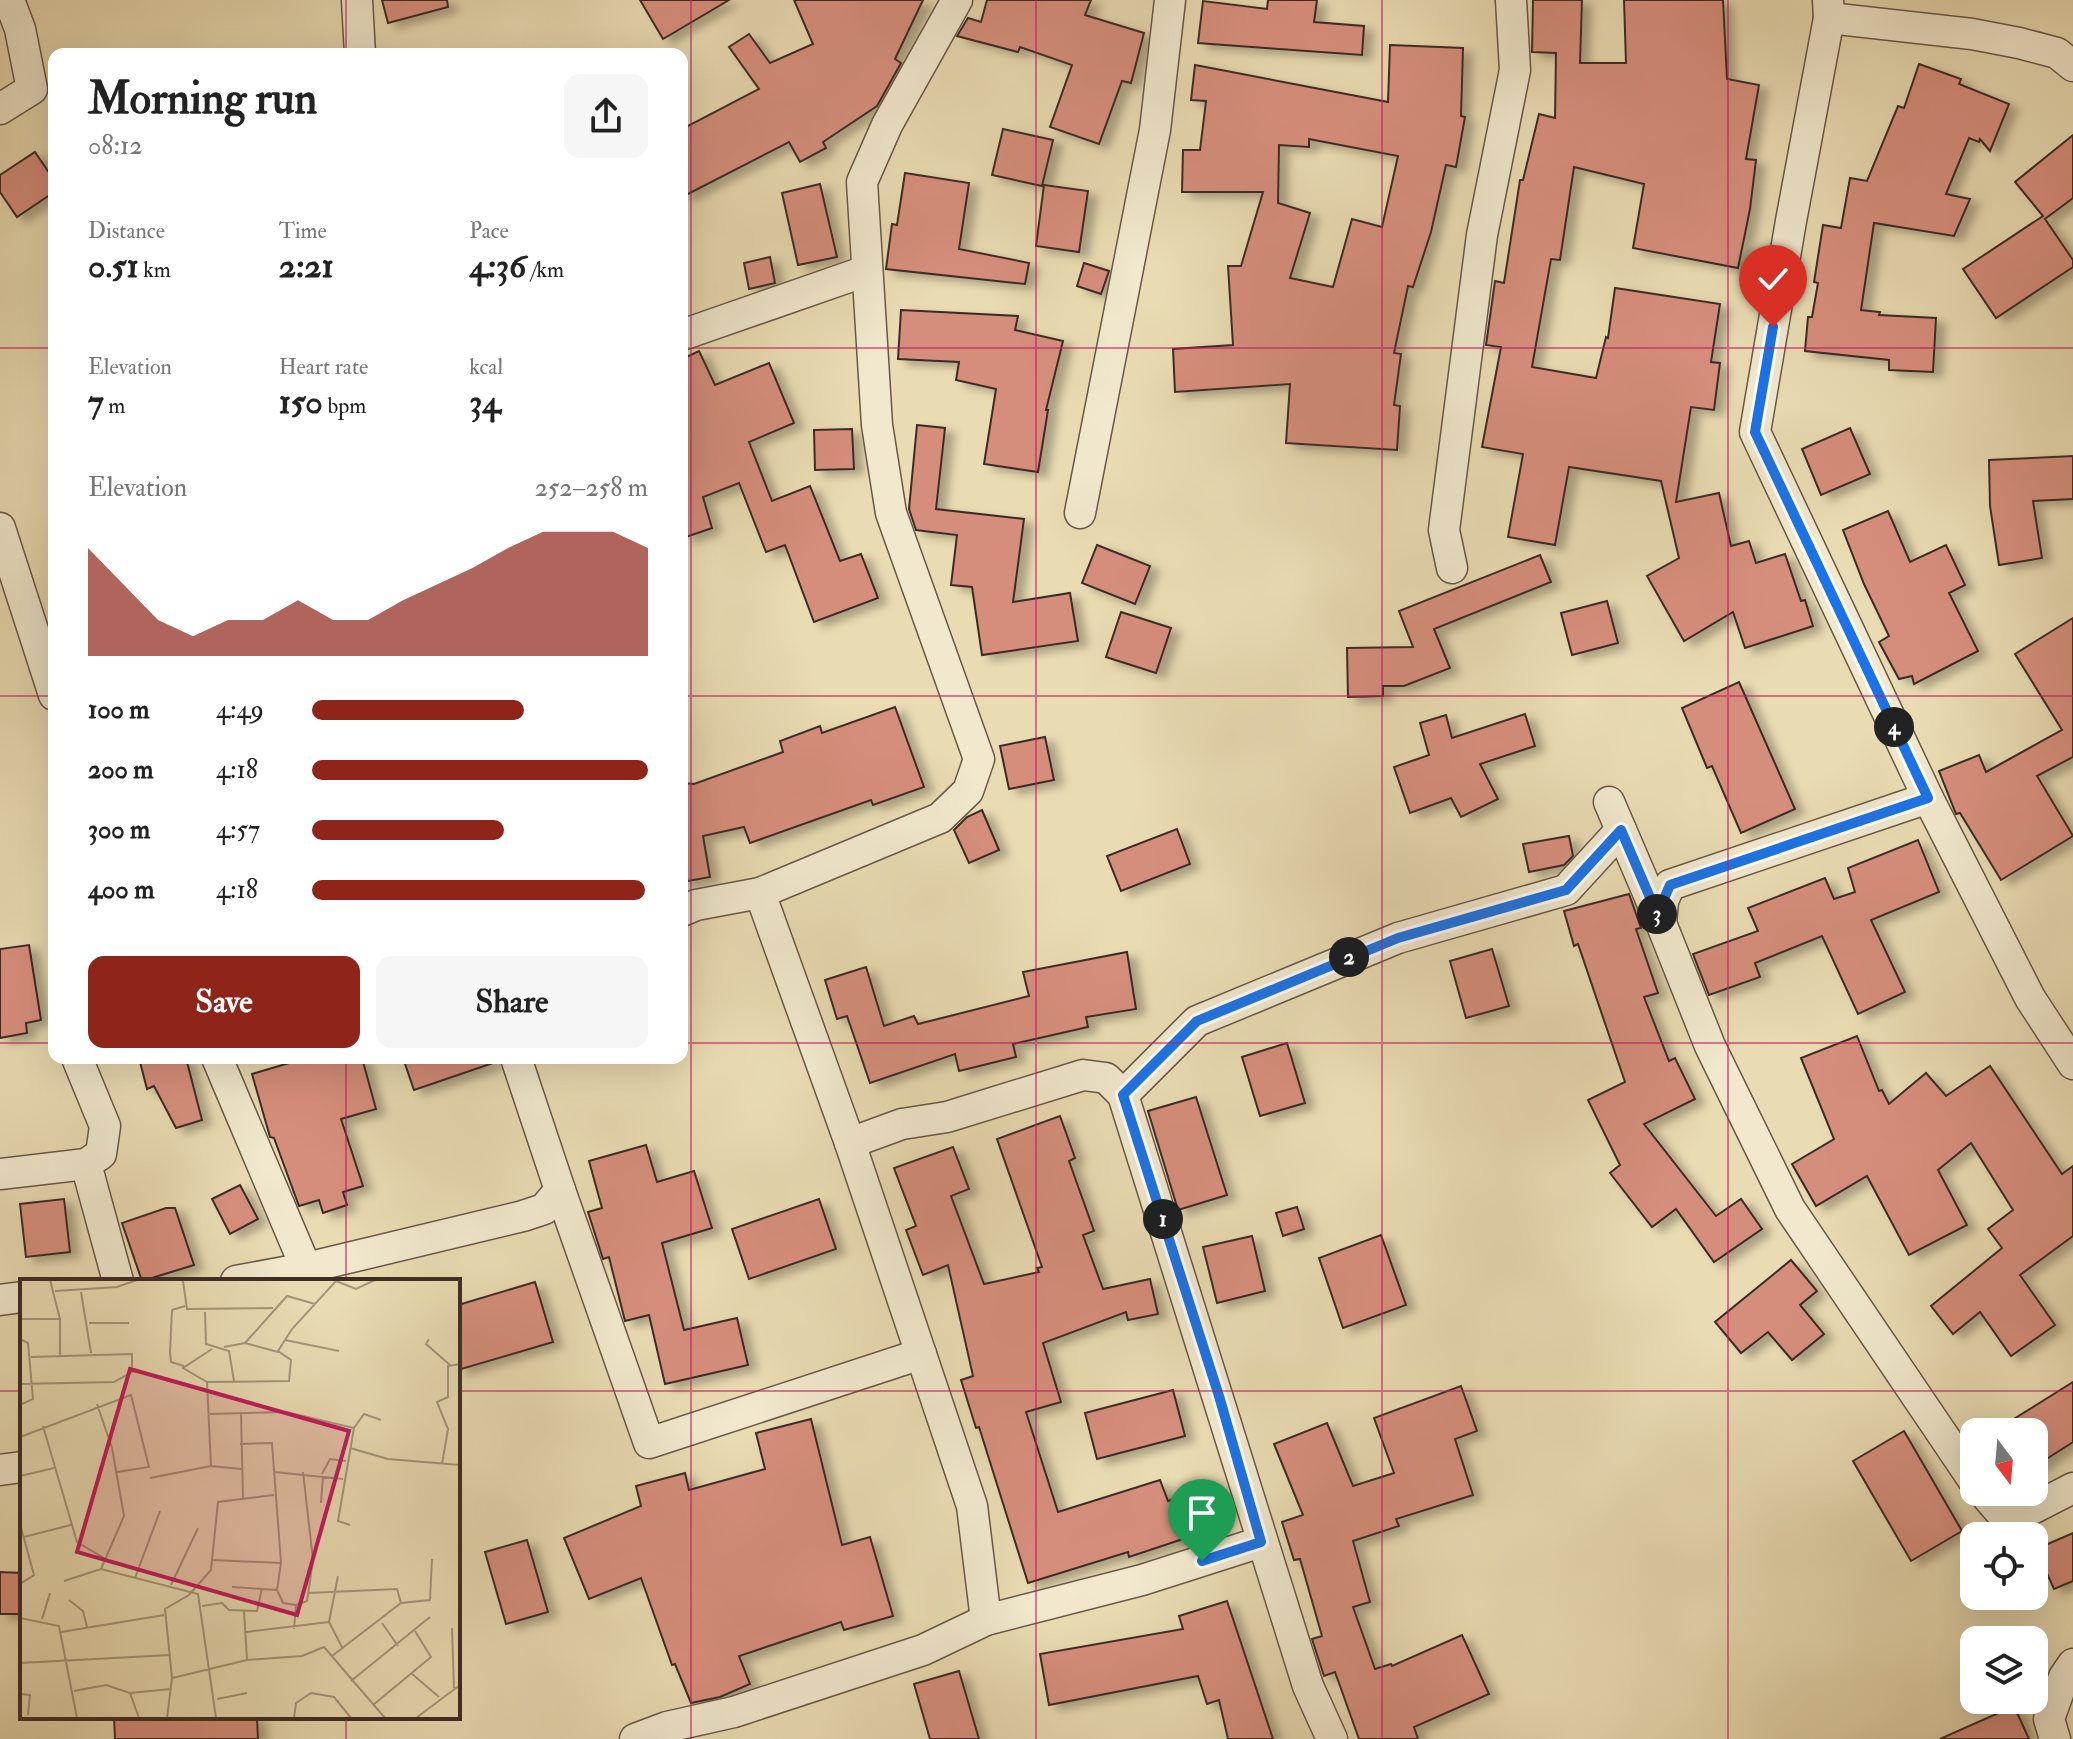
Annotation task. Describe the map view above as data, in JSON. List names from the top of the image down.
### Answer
{
  "north": "bottom",
  "page": {
    "heading": ["Morning run", "08:12"],
    "stats": [
      ["Distance", "0.51 km"],
      ["Time", "2:21"],
      ["Pace", "4:36 /km"],
      ["Elevation", "7 m"],
      ["Heart rate", "150 bpm"],
      ["kcal", "34"]
    ],
    "chart": ["Elevation", "252–258 m"],
    "list": [
      {
        "name": "100 m",
        "note": "4:49"
      },
      {
        "name": "200 m",
        "note": "4:18"
      },
      {
        "name": "300 m",
        "note": "4:57"
      },
      {
        "name": "400 m",
        "note": "4:18"
      }
    ],
    "pins": [
      "4",
      "3",
      "2",
      "1"
    ],
    "buttons": ["Save", "Share"]
  }
}
